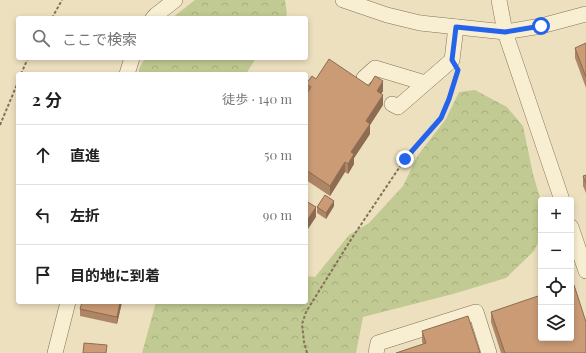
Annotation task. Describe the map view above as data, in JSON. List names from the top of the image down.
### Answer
{
  "page": {
    "search": "ここで検索",
    "heading": ["2 分", "徒歩 · 140 m"],
    "list": [
      ["直進", "50 m"],
      ["左折", "90 m"],
      "目的地に到着"
    ],
    "map_buttons": ["+", "−"]
  }
}
